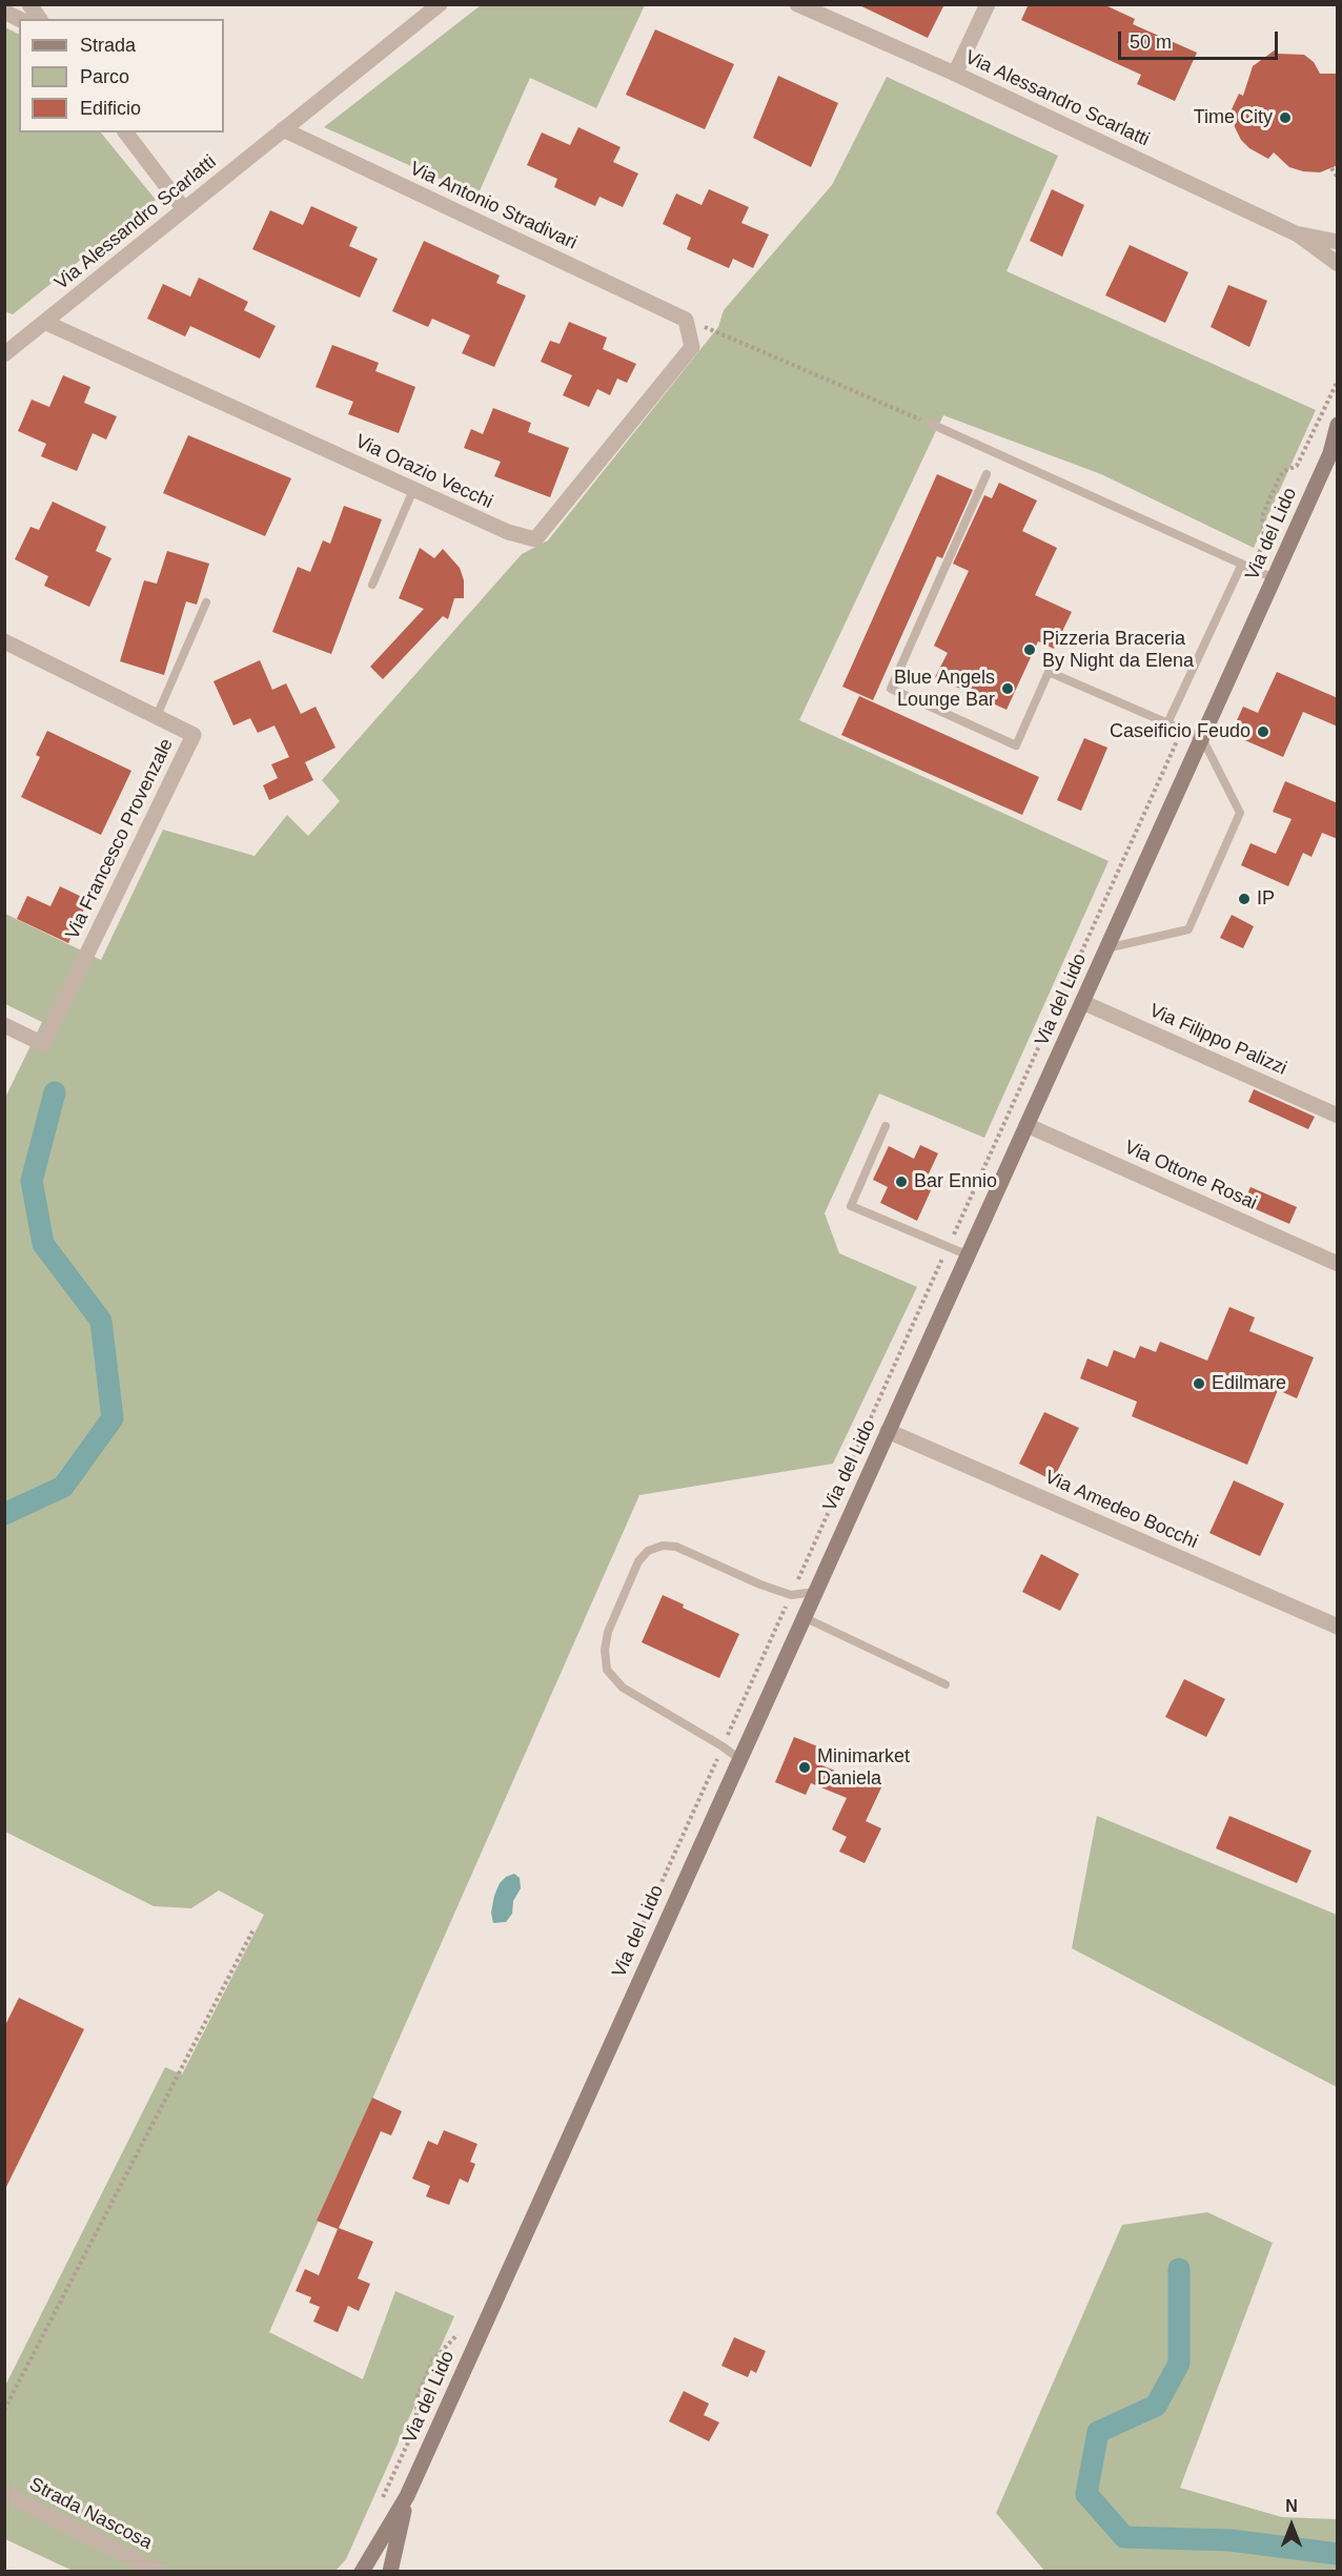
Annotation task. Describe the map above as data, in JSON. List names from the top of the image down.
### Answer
{
  "streets": {
    "main road": ["Via del Lido"],
    "street": [
      "Via Alessandro Scarlatti",
      "Via Antonio Stradivari",
      "Via Orazio Vecchi",
      "Via Francesco Provenzale",
      "Via Filippo Palizzi",
      "Via Ottone Rosai",
      "Via Amedeo Bocchi",
      "Strada Nascosa"
    ]
  },
  "crossings": [
    ["Via Alessandro Scarlatti", "Via Antonio Stradivari"],
    ["Via Alessandro Scarlatti", "Via Orazio Vecchi"],
    ["Via Antonio Stradivari", "Via Orazio Vecchi"],
    ["Via del Lido", "Via Filippo Palizzi"],
    ["Via del Lido", "Via Ottone Rosai"],
    ["Via del Lido", "Via Amedeo Bocchi"]
  ],
  "places": [
    "Time City",
    "Pizzeria Braceria By Night da Elena",
    "Blue Angels Lounge Bar",
    "Caseificio Feudo",
    "IP",
    "Bar Ennio",
    "Edilmare",
    "Minimarket Daniela"
  ],
  "legend": ["Strada", "Parco", "Edificio"],
  "scale_bar": "50 m",
  "north": "top"
}
